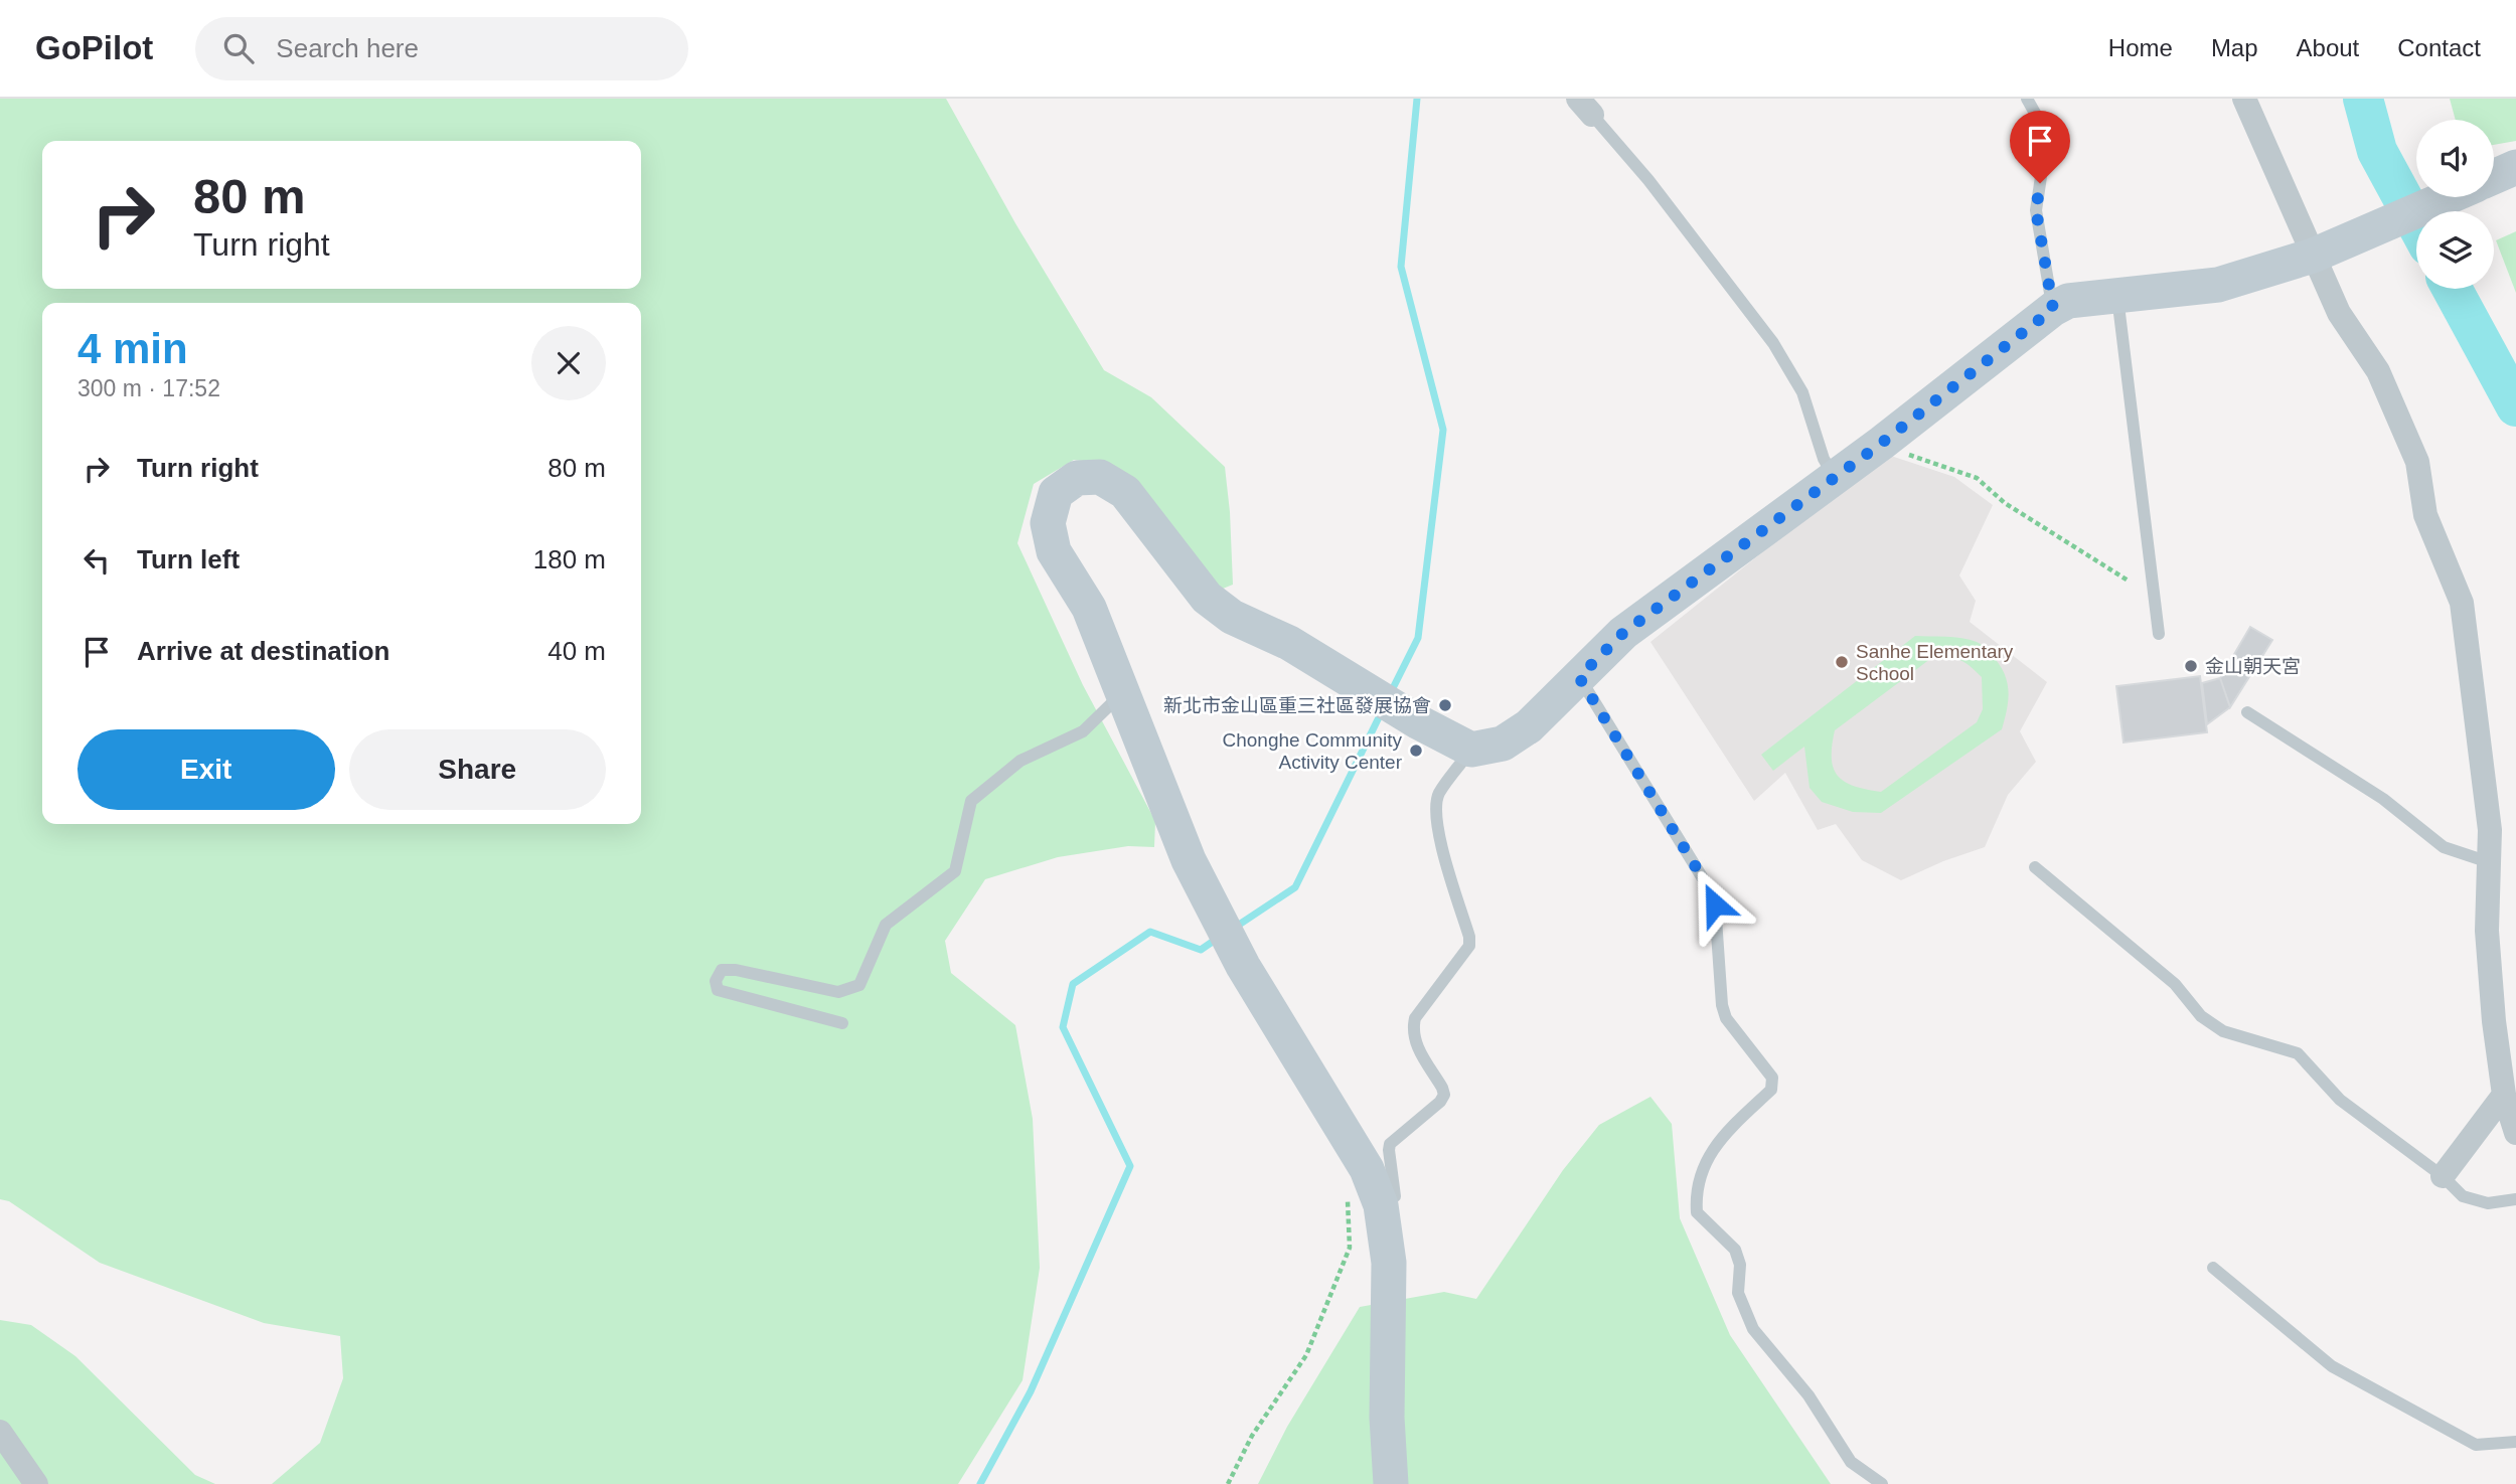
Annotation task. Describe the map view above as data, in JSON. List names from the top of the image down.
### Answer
{
  "places": [
    "Sanhe Elementary School",
    "金山朝天宮",
    "新北市金山區重三社區發展協會",
    "Chonghe Community Activity Center"
  ],
  "page": {
    "header": "GoPilot",
    "search": "Search here",
    "nav": [
      "Home",
      "Map",
      "About",
      "Contact"
    ],
    "turn": ["80 m", "Turn right"],
    "heading": ["4 min", "300 m · 17:52"],
    "list": [
      {
        "name": "Turn right",
        "value": "80 m"
      },
      {
        "name": "Turn left",
        "value": "180 m"
      },
      {
        "name": "Arrive at destination",
        "value": "40 m"
      }
    ],
    "buttons": ["Exit", "Share"]
  }
}
